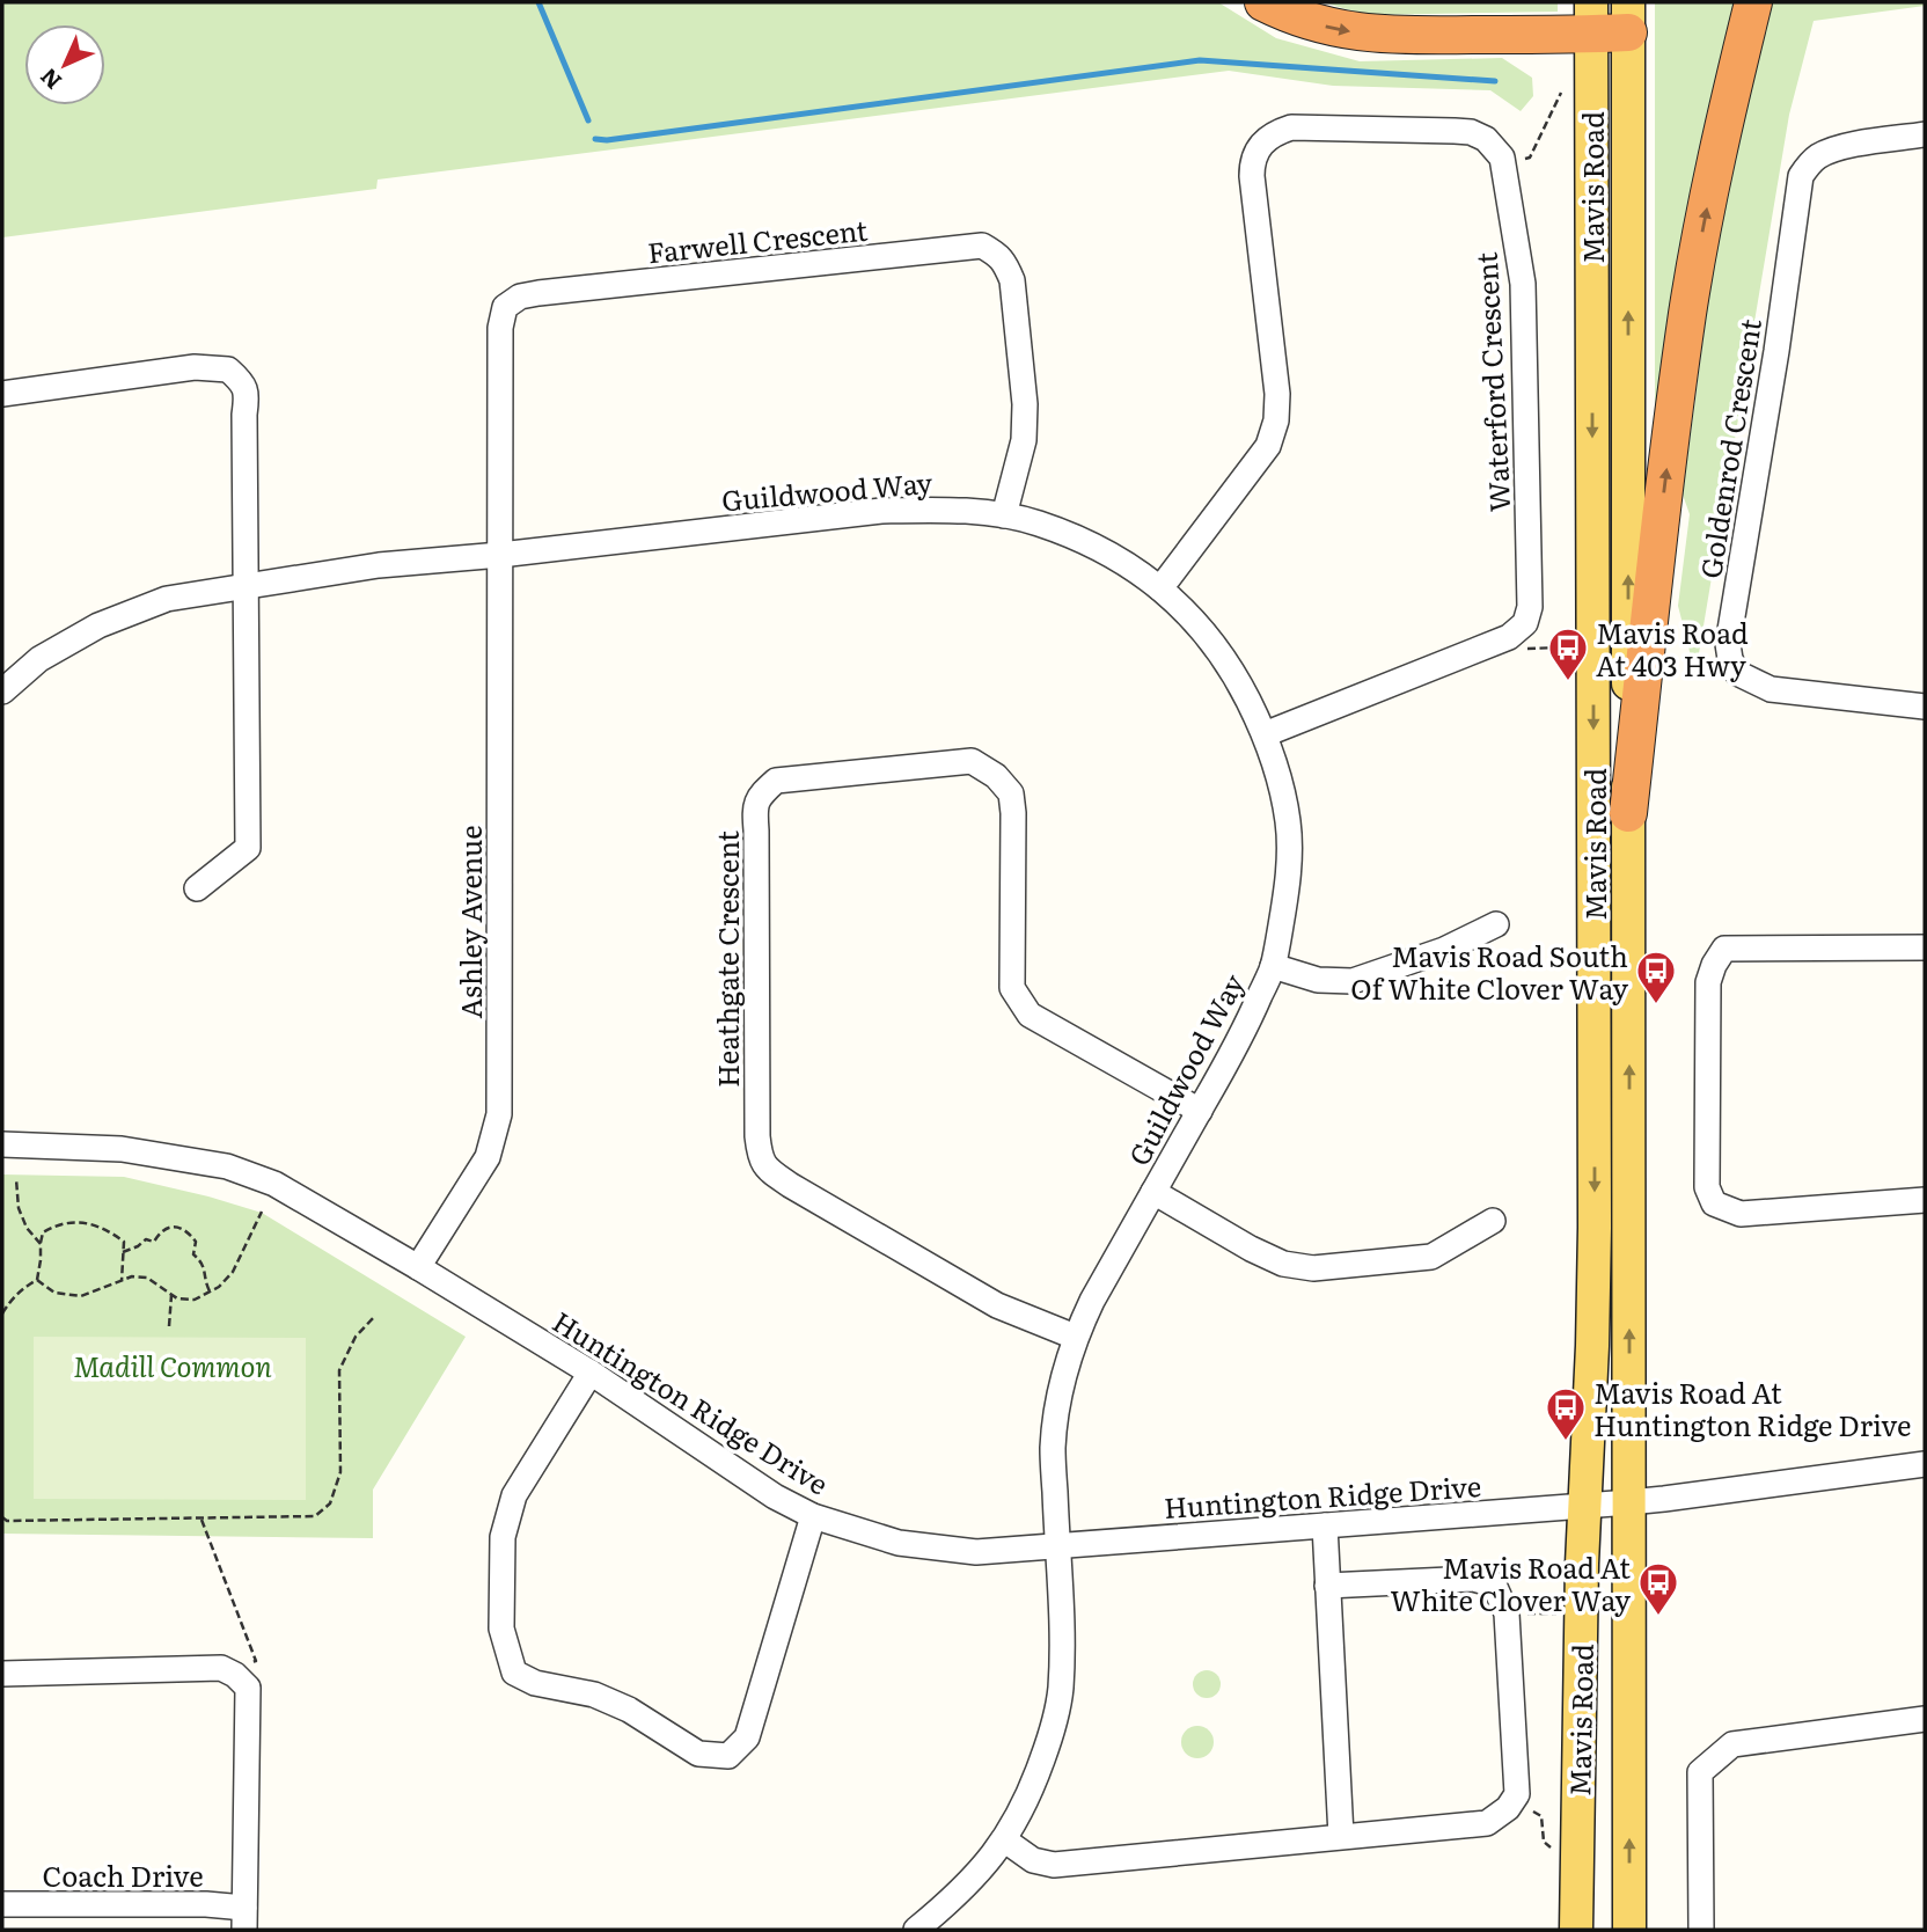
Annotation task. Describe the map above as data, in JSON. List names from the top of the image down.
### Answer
{
  "streets": {
    "main road": ["Mavis Road"],
    "street": [
      "Farwell Crescent",
      "Waterford Crescent",
      "Goldenrod Crescent",
      "Guildwood Way",
      "Ashley Avenue",
      "Heathgate Crescent",
      "Huntington Ridge Drive",
      "Coach Drive"
    ]
  },
  "crossings": [
    ["Mavis Road", "Huntington Ridge Drive"],
    ["Farwell Crescent", "Guildwood Way"],
    ["Farwell Crescent", "Ashley Avenue"],
    ["Waterford Crescent", "Guildwood Way"],
    ["Guildwood Way", "Ashley Avenue"],
    ["Guildwood Way", "Heathgate Crescent"],
    ["Guildwood Way", "Huntington Ridge Drive"],
    ["Ashley Avenue", "Huntington Ridge Drive"]
  ],
  "parks": ["Madill Common"],
  "places": {
    "bus stop": [
      "Mavis Road At 403 Hwy",
      "Mavis Road South Of White Clover Way",
      "Mavis Road At Huntington Ridge Drive",
      "Mavis Road At White Clover Way"
    ]
  },
  "north": "bottom left"
}
